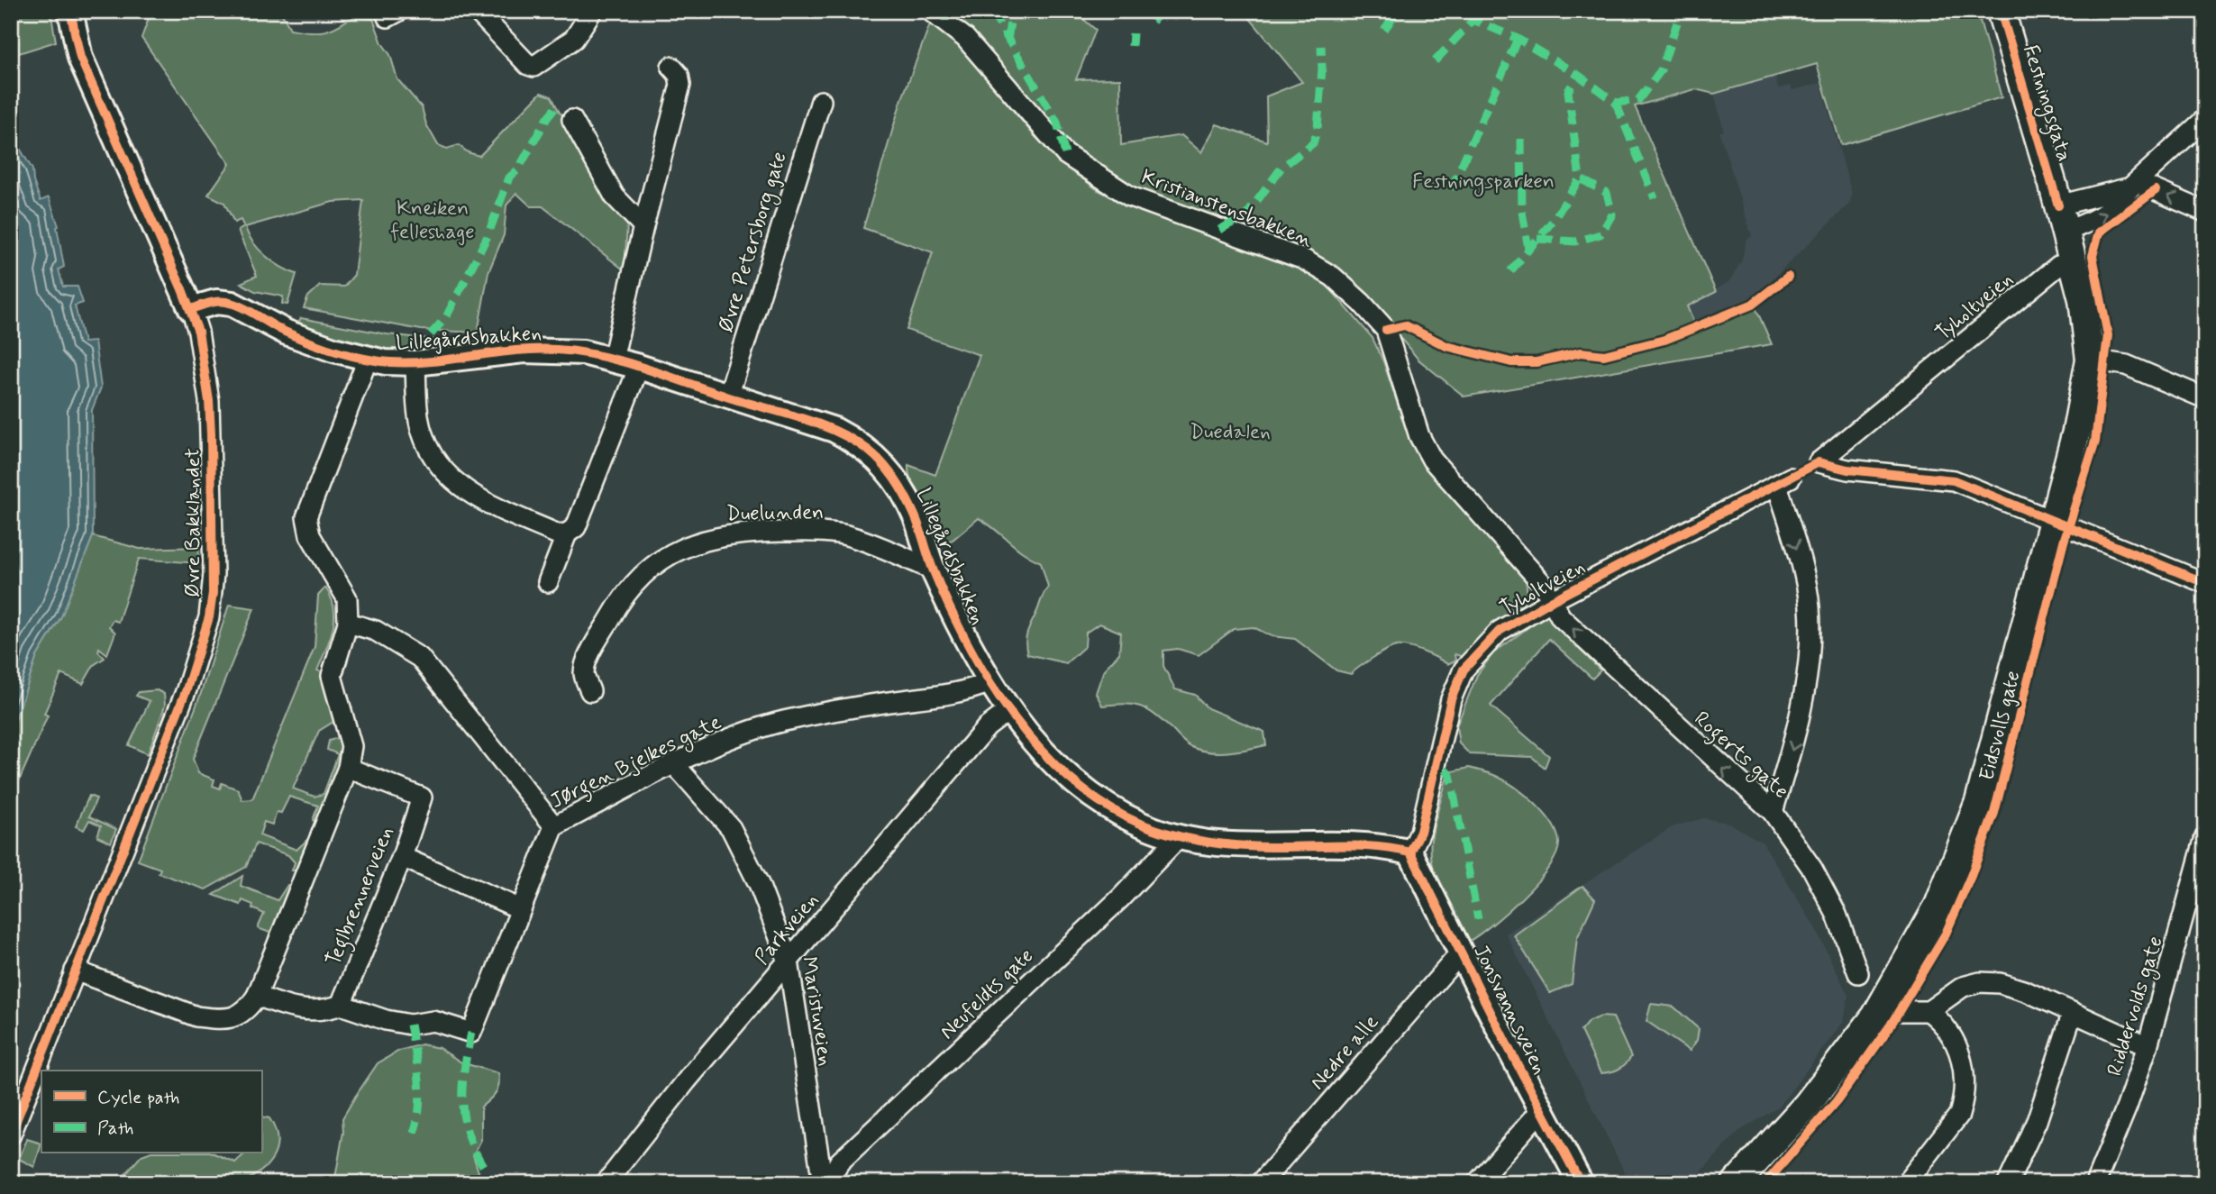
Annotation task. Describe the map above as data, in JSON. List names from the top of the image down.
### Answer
{
  "streets": {
    "main road": ["Festningsgata", "Eidsvolls gate"],
    "street": [
      "Kristianstensbakken",
      "Øvre Petersborg gate",
      "Tyholtveien",
      "Lillegårdsbakken",
      "Duelunden",
      "Øvre Bakklandet",
      "Rogerts gate",
      "Jørgen Bjelkes gate",
      "Teglbrennerveien",
      "Parkveien",
      "Neufeldts gate",
      "Riddervolds gate",
      "Jonsvannsveien",
      "Maristuveien",
      "Nedre alle"
    ]
  },
  "crossings": [
    ["Festningsgata", "Eidsvolls gate"],
    ["Kristianstensbakken", "Tyholtveien"],
    ["Kristianstensbakken", "Rogerts gate"],
    ["Øvre Petersborg gate", "Lillegårdsbakken"],
    ["Tyholtveien", "Lillegårdsbakken"],
    ["Tyholtveien", "Eidsvolls gate"],
    ["Tyholtveien", "Rogerts gate"],
    ["Tyholtveien", "Jonsvannsveien"],
    ["Lillegårdsbakken", "Duelunden"],
    ["Lillegårdsbakken", "Øvre Bakklandet"],
    ["Lillegårdsbakken", "Jørgen Bjelkes gate"],
    ["Lillegårdsbakken", "Parkveien"],
    ["Lillegårdsbakken", "Neufeldts gate"],
    ["Lillegårdsbakken", "Jonsvannsveien"],
    ["Jørgen Bjelkes gate", "Maristuveien"],
    ["Parkveien", "Maristuveien"],
    ["Jonsvannsveien", "Nedre alle"]
  ],
  "one_way": ["Rogerts gate"],
  "parks": ["Festningsparken", "Kneiken felleshage", "Duedalen"],
  "legend": ["Cycle path", "Path"]
}
